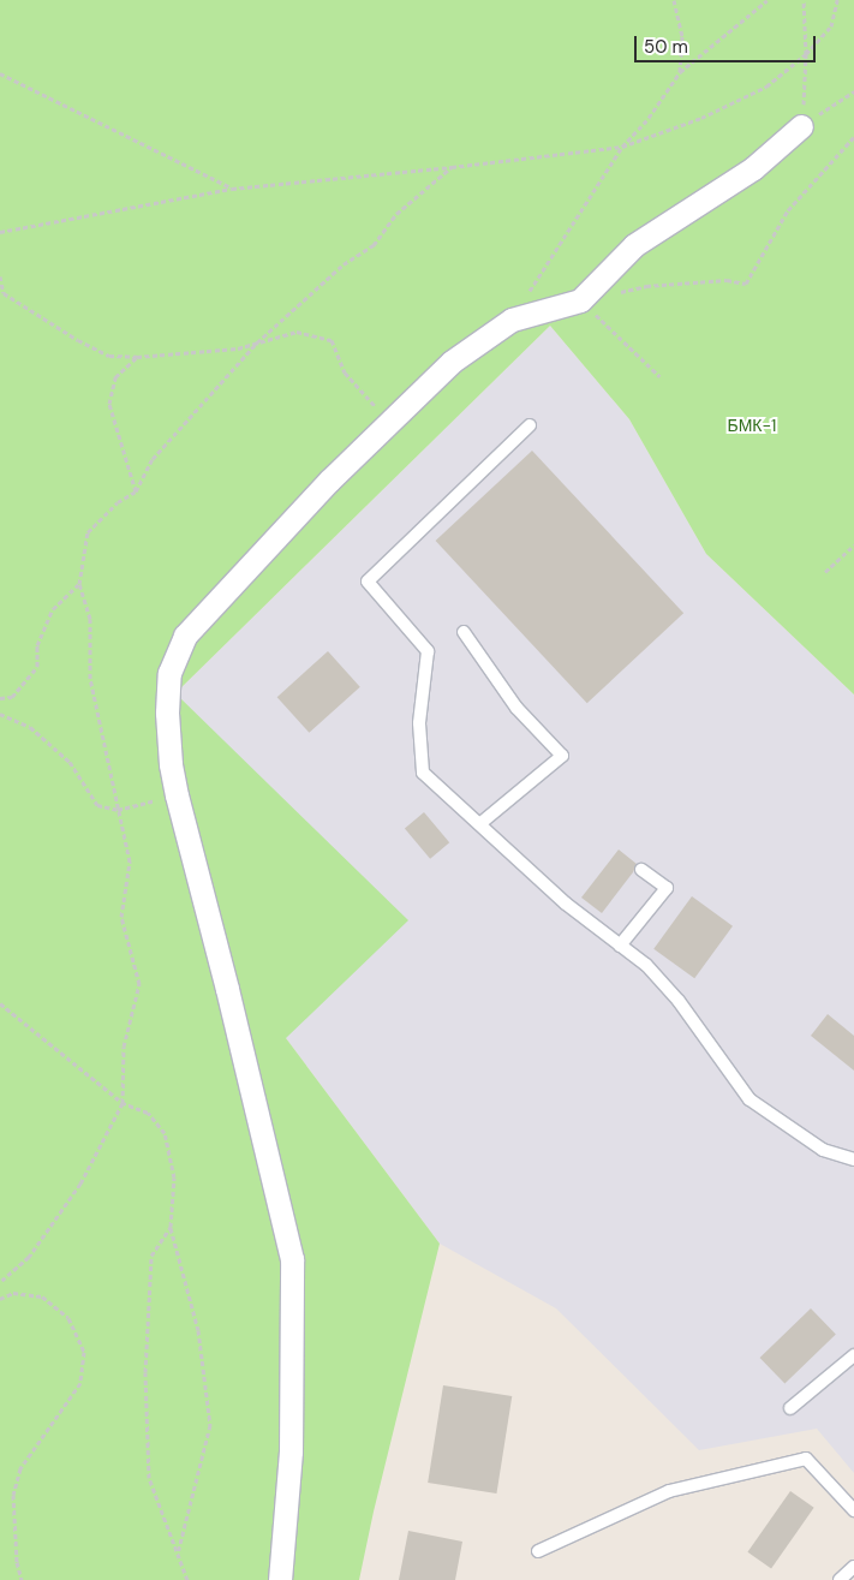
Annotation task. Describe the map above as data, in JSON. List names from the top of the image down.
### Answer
{
  "parks": ["БМК-1"],
  "scale_bar": "50 m"
}
